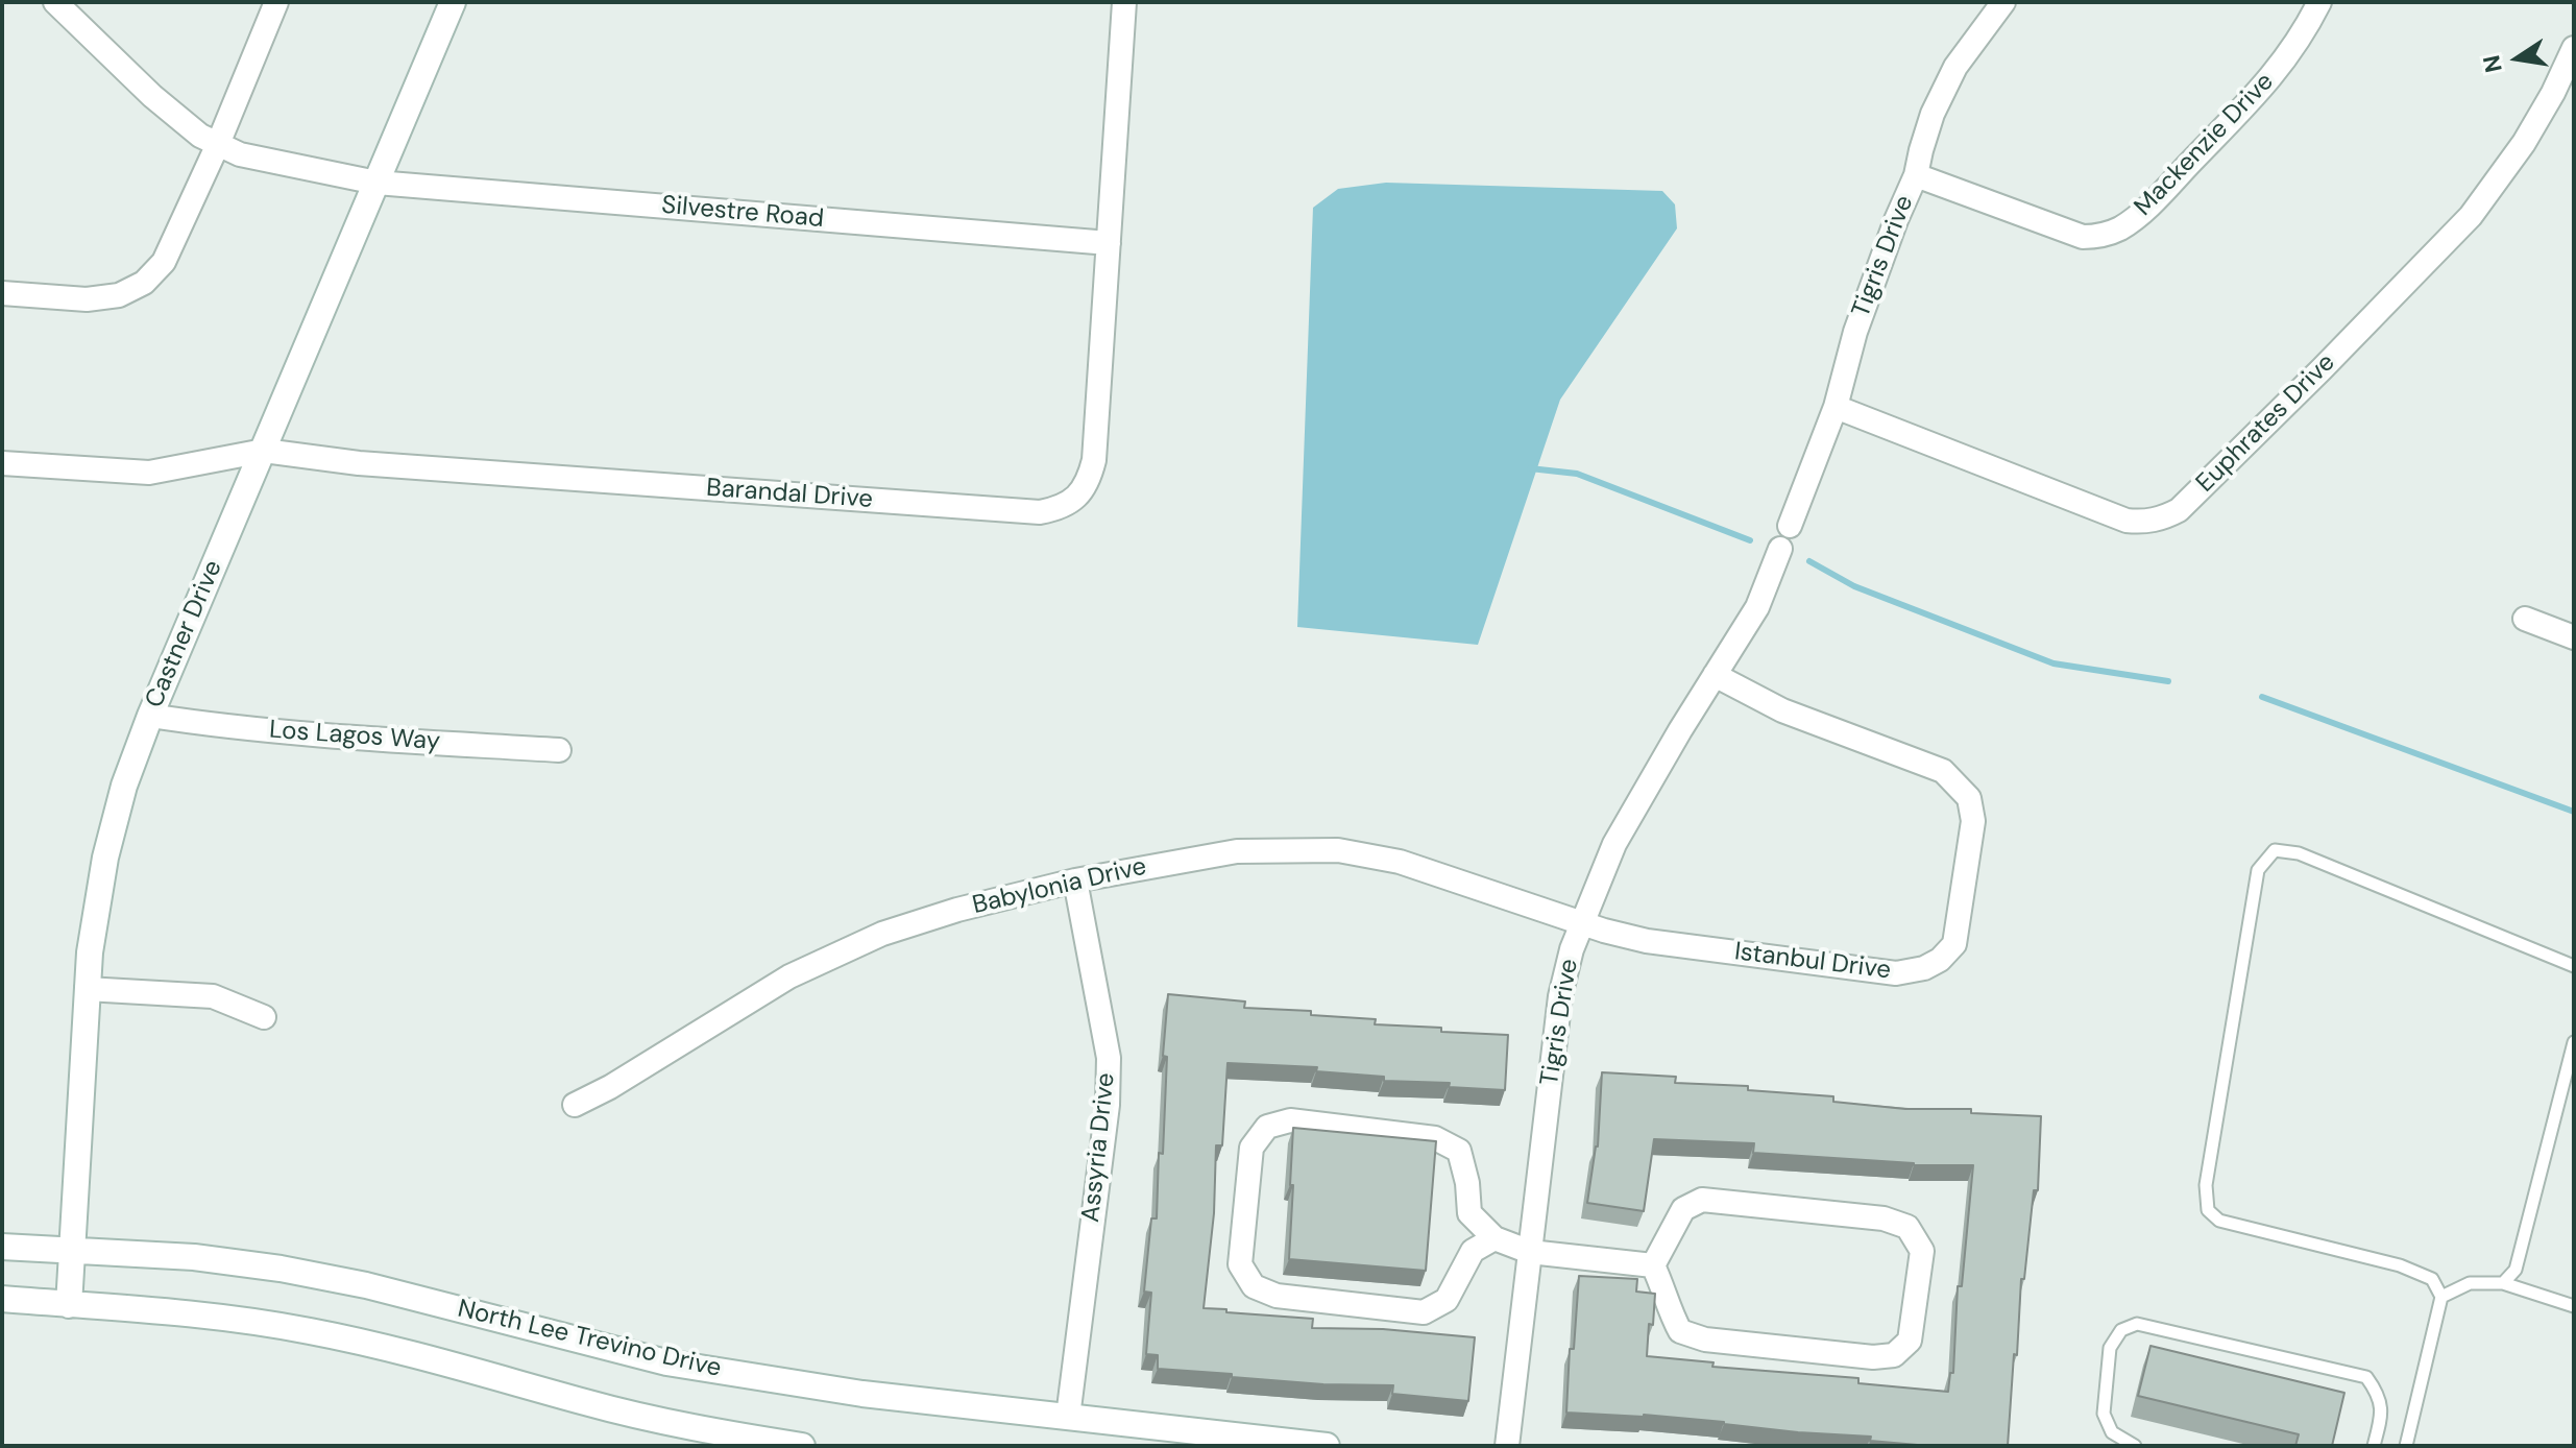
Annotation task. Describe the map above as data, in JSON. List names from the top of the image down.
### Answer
{
  "streets": {
    "main road": ["Castner Drive", "North Lee Trevino Drive"],
    "street": [
      "Mackenzie Drive",
      "Silvestre Road",
      "Tigris Drive",
      "Euphrates Drive",
      "Barandal Drive",
      "Los Lagos Way",
      "Babylonia Drive",
      "Istanbul Drive",
      "Assyria Drive"
    ]
  },
  "crossings": [
    ["Mackenzie Drive", "Tigris Drive"],
    ["Silvestre Road", "Barandal Drive"],
    ["Silvestre Road", "Castner Drive"],
    ["Tigris Drive", "Euphrates Drive"],
    ["Tigris Drive", "Babylonia Drive"],
    ["Tigris Drive", "Istanbul Drive"],
    ["Barandal Drive", "Castner Drive"],
    ["Castner Drive", "Los Lagos Way"],
    ["Castner Drive", "North Lee Trevino Drive"],
    ["Babylonia Drive", "Istanbul Drive"],
    ["Babylonia Drive", "Assyria Drive"],
    ["Assyria Drive", "North Lee Trevino Drive"]
  ],
  "north": "left"
}
